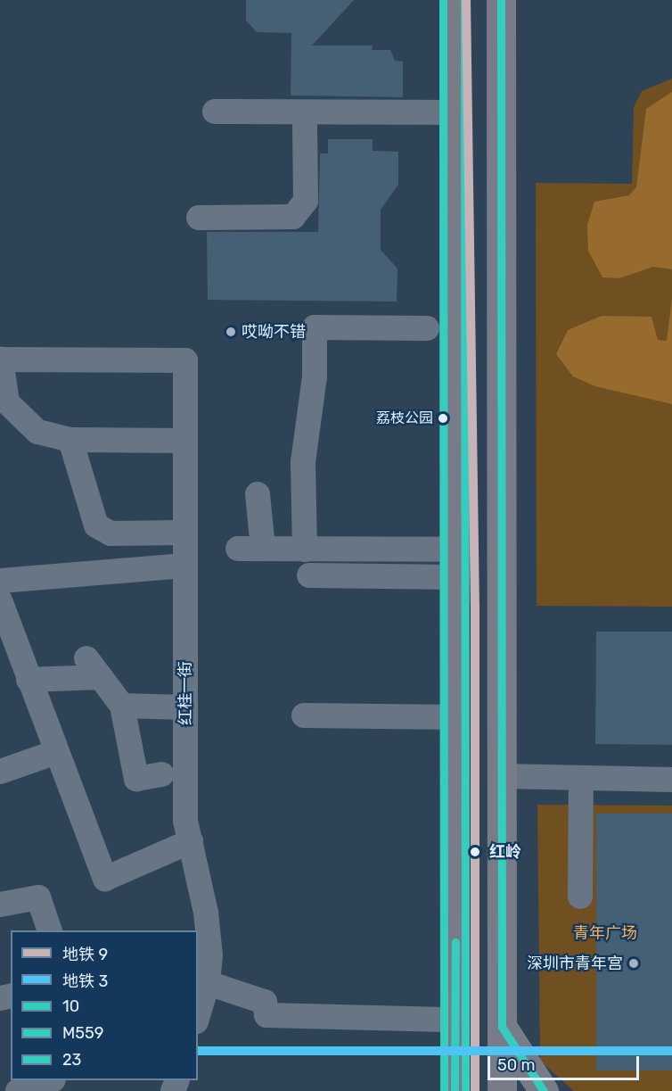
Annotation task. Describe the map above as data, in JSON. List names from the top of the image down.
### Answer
{
  "streets": {
    "street": ["红桂一街"]
  },
  "parks": ["青年广场"],
  "places": [
    "哎呦不错",
    "荔枝公园",
    "红岭",
    "深圳市青年宫"
  ],
  "lines": [
    "metro line 9",
    "transit line 10",
    "transit line M559",
    "transit line 23",
    "metro line 3"
  ],
  "legend": [
    "地铁 9",
    "地铁 3",
    "10",
    "M559",
    "23"
  ],
  "scale_bar": "50 m"
}
